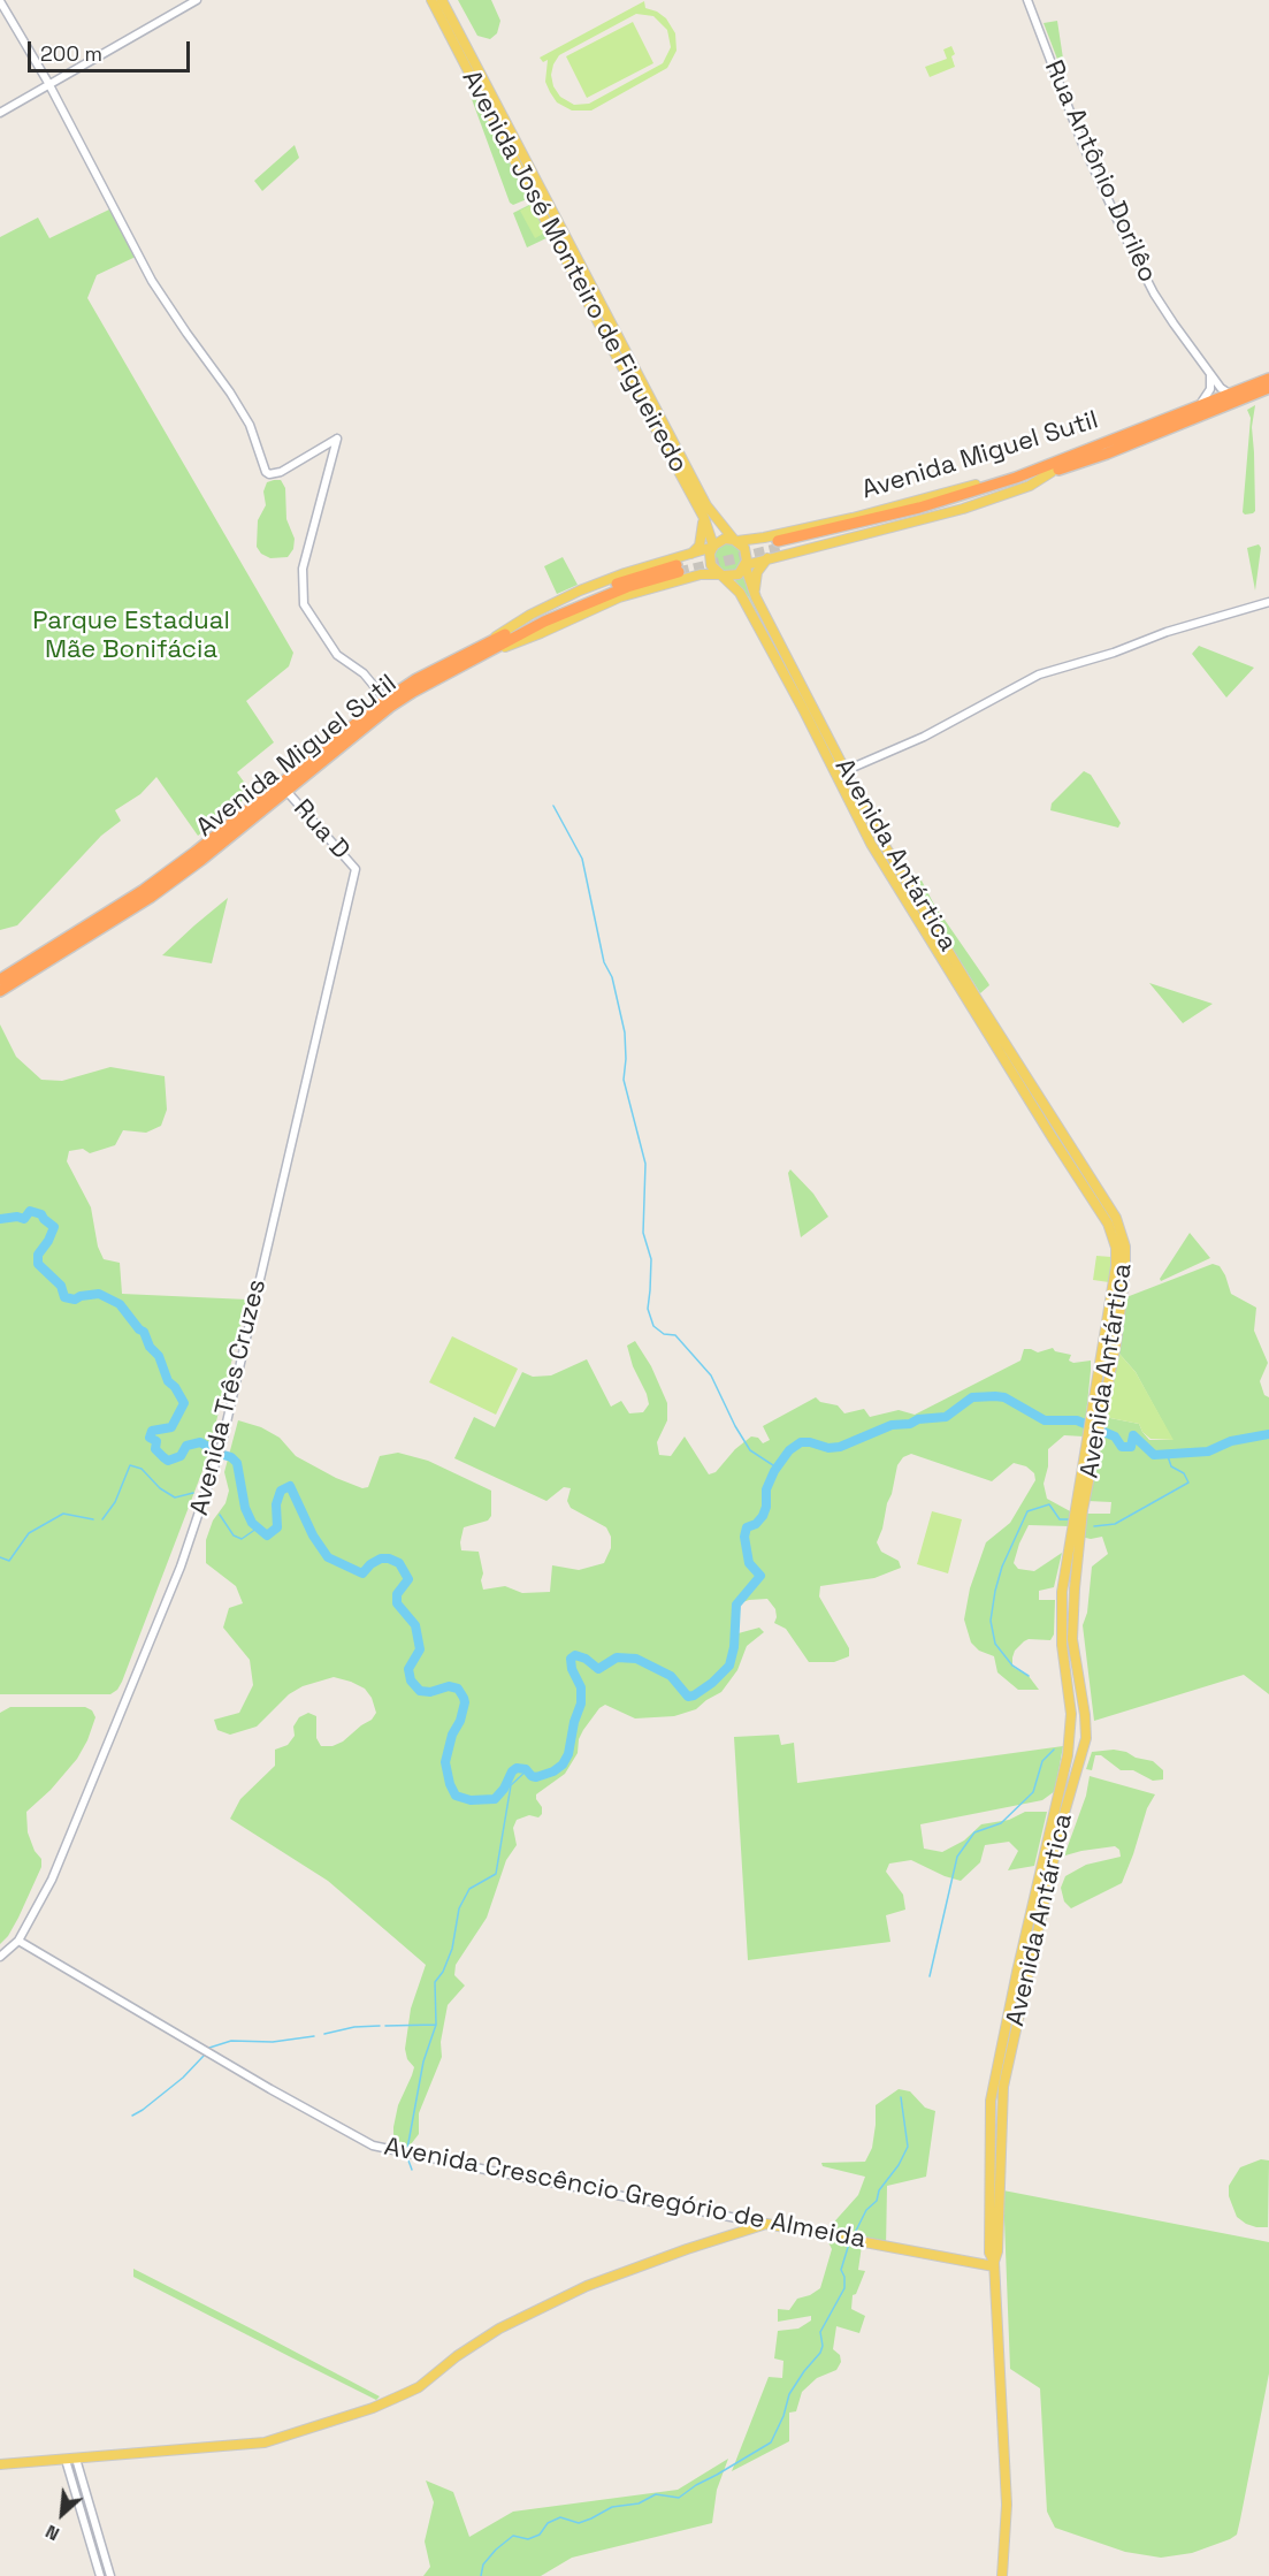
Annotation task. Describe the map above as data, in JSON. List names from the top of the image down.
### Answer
{
  "streets": {
    "highway": ["Avenida Miguel Sutil"],
    "main road": ["Avenida José Monteiro de Figueiredo", "Avenida Antártica", "Avenida Crescêncio Gregório de Almeida"],
    "street": ["Rua Antônio Dorilêo", "Rua D", "Avenida Três Cruzes"]
  },
  "crossings": [
    ["Rua Antônio Dorilêo", "Avenida Miguel Sutil"],
    ["Avenida José Monteiro de Figueiredo", "Avenida Miguel Sutil"],
    ["Avenida José Monteiro de Figueiredo", "Avenida Antártica"],
    ["Avenida Miguel Sutil", "Rua D"],
    ["Avenida Miguel Sutil", "Avenida Antártica"],
    ["Rua D", "Avenida Três Cruzes"],
    ["Avenida Antártica", "Avenida Crescêncio Gregório de Almeida"],
    ["Avenida Três Cruzes", "Avenida Crescêncio Gregório de Almeida"]
  ],
  "parks": ["Parque Estadual Mãe Bonifácia"],
  "scale_bar": "200 m",
  "north": "bottom left"
}
